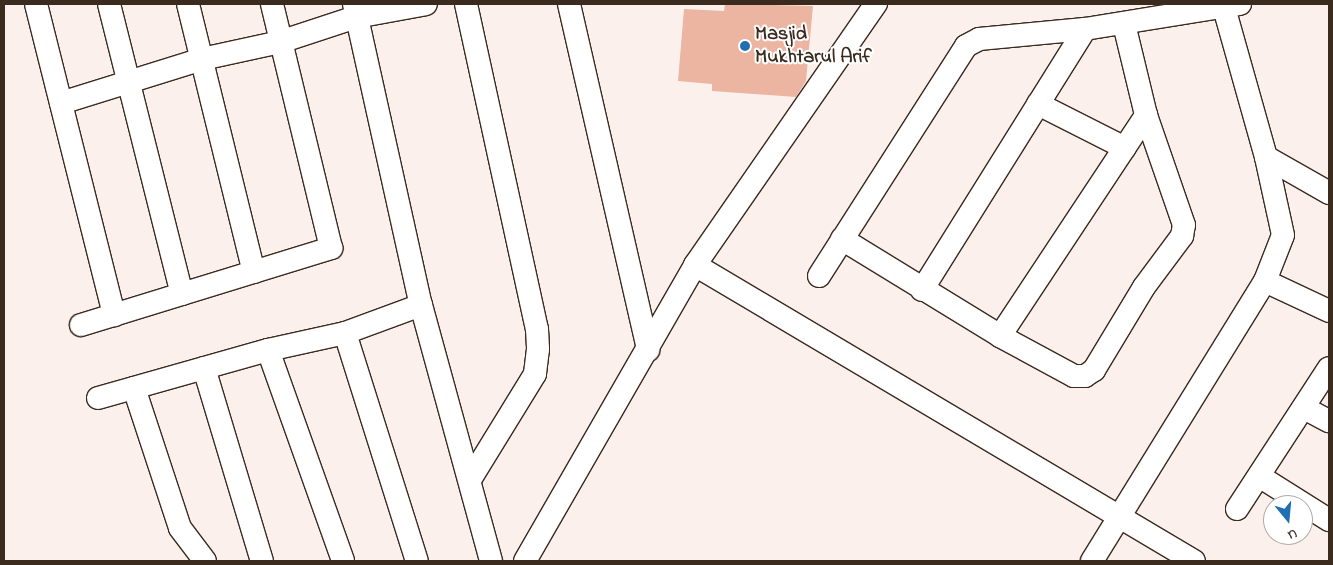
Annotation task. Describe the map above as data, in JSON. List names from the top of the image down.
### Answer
{
  "places": ["Masjid Mukhtarul Arif"],
  "north": "bottom"
}
